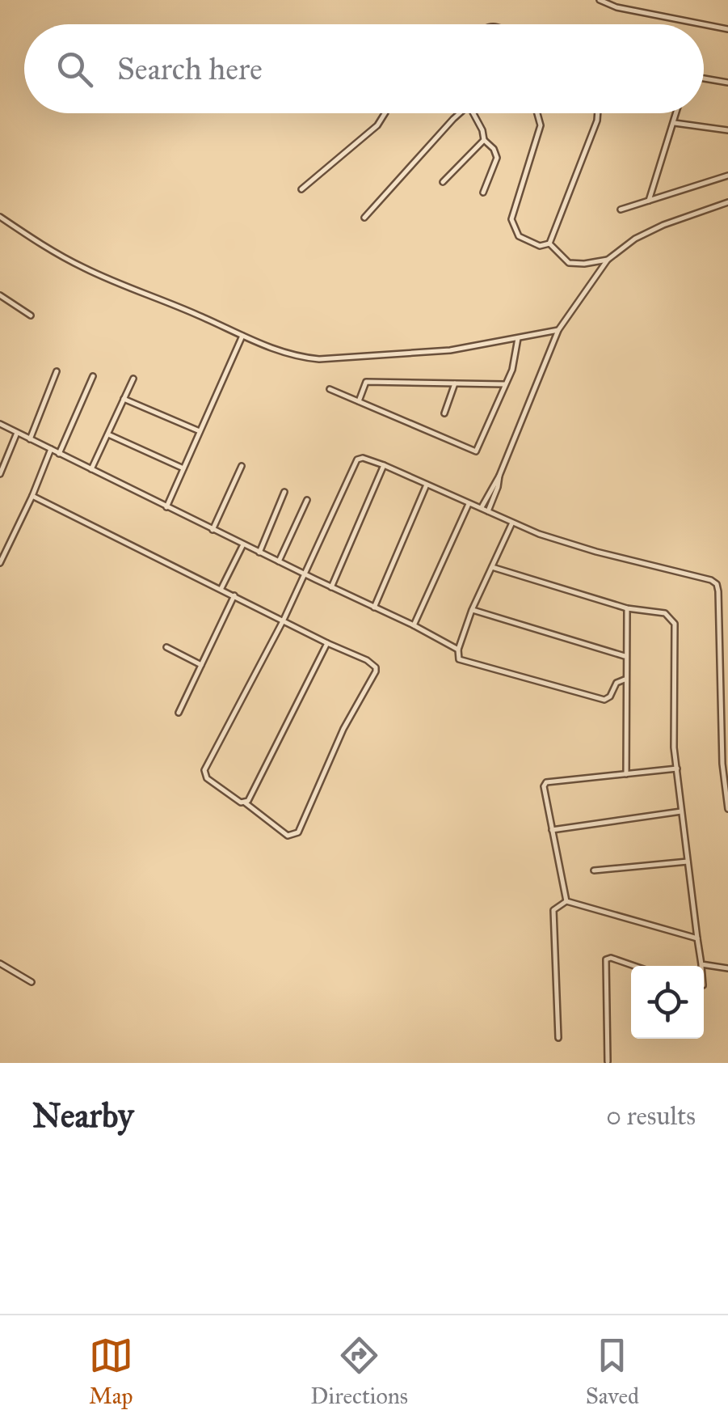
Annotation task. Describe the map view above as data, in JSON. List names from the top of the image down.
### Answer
{
  "page": {
    "search": "Search here",
    "heading": ["Nearby", "0 results"],
    "nav": ["Map", "Directions", "Saved"]
  }
}
